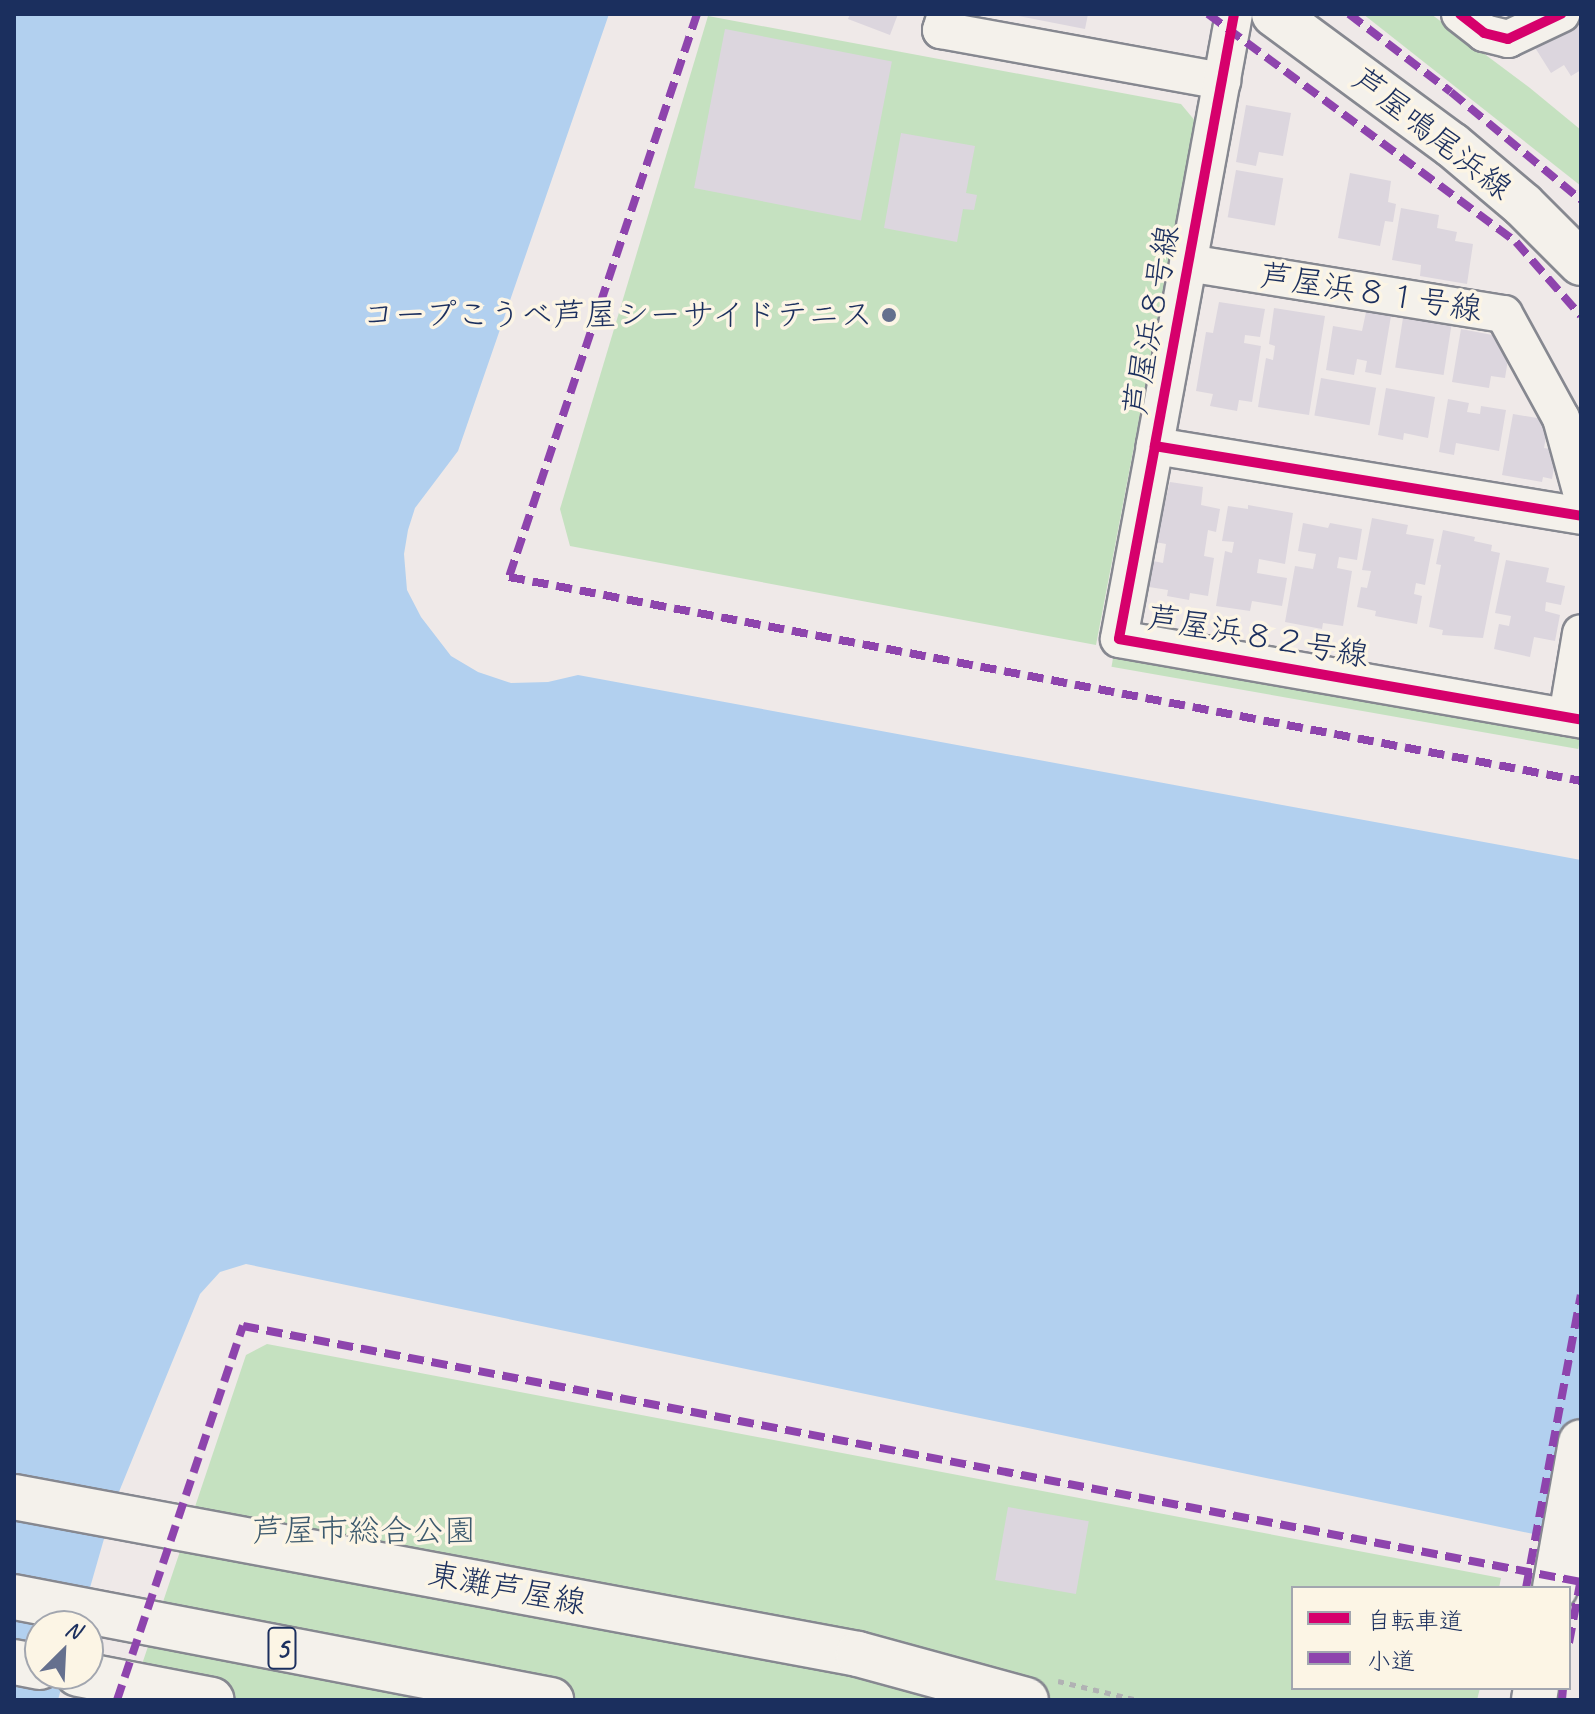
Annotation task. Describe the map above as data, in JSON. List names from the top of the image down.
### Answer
{
  "streets": {
    "main road": ["芦屋鳴尾浜線", "東灘芦屋線", "5"],
    "street": ["芦屋浜８１号線", "芦屋浜８号線", "芦屋浜８２号線"]
  },
  "crossings": [
    ["芦屋浜８１号線", "芦屋浜８号線"],
    ["芦屋浜８号線", "芦屋浜８２号線"]
  ],
  "parks": ["芦屋市総合公園"],
  "places": ["コープこうべ芦屋シーサイドテニス"],
  "legend": ["自転車道", "小道"],
  "north": "top right"
}
